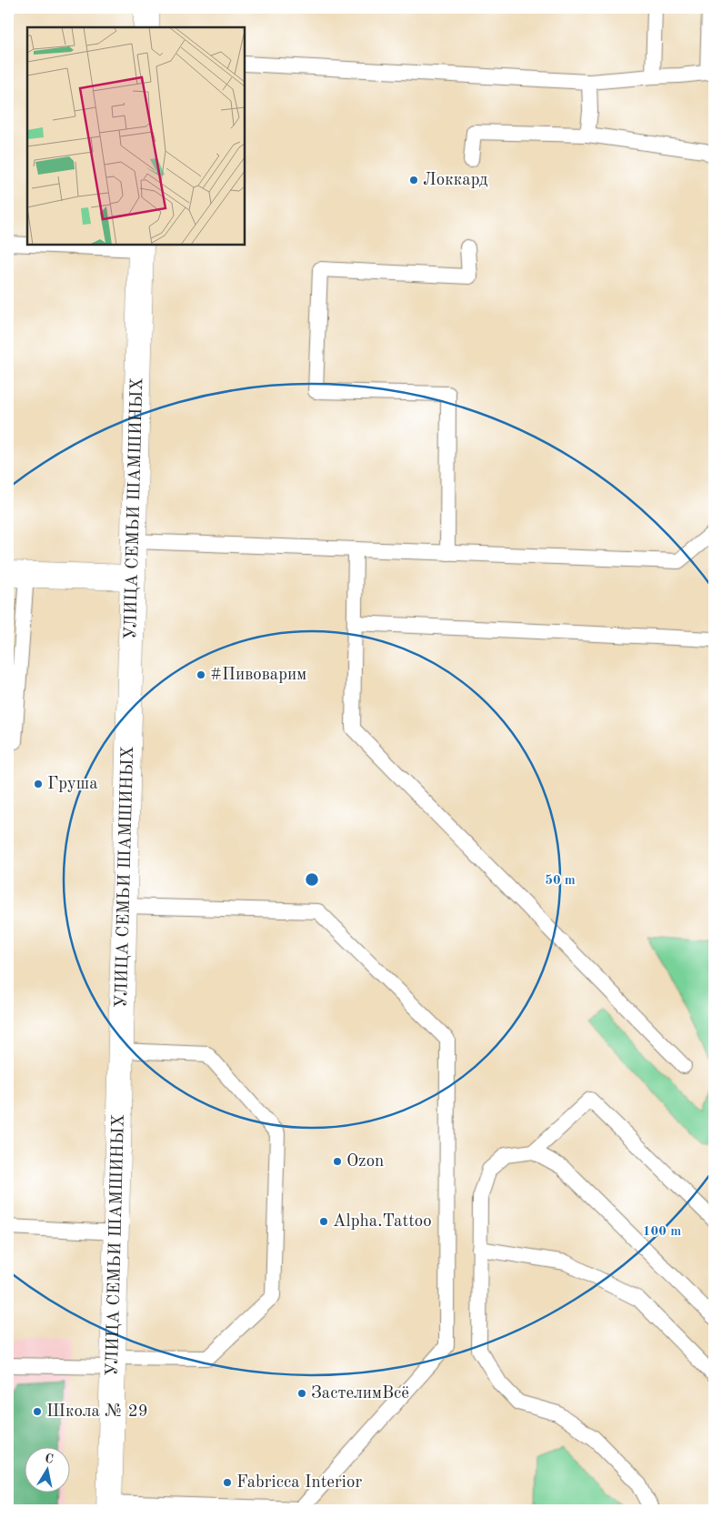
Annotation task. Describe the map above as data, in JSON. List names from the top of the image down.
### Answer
{
  "streets": {
    "street": ["УЛИЦА СЕМЬИ ШАМШИНЫХ"]
  },
  "places": [
    "Локкард",
    "#Пивоварим",
    "Груша",
    "Ozon",
    "Alpha.Tattoo",
    "ЗастелимВсё",
    "Школа № 29",
    "Fabricca Interior"
  ],
  "north": "top",
  "rings": ["50 m", "100 m"]
}
